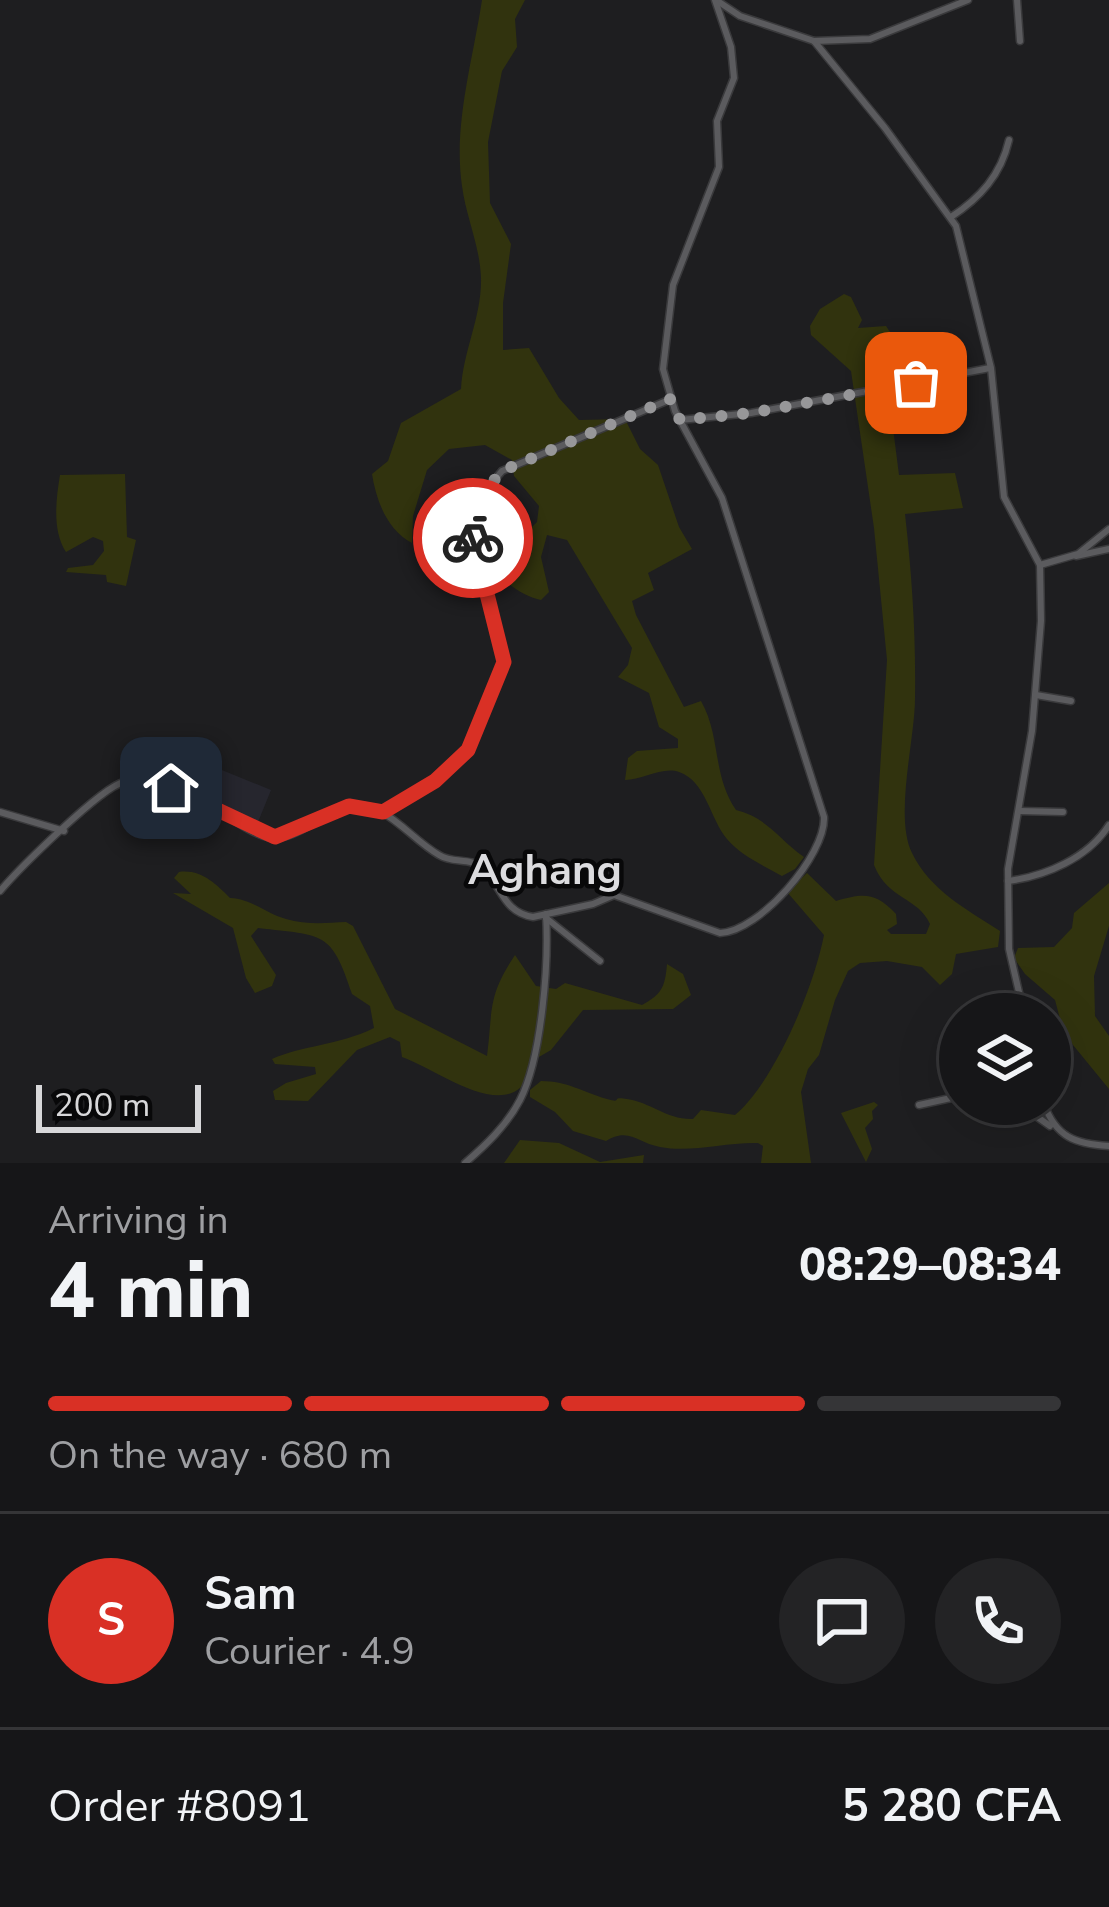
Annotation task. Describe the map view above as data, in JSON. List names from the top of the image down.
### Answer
{
  "districts": ["Aghang"],
  "scale_bar": "200 m",
  "page": {
    "scale": "200 m",
    "heading": ["4 min", "Arriving in", "08:29–08:34"],
    "panel": [
      "Sam",
      "Courier · 4.9",
      "Order #8091",
      "5 280 CFA"
    ],
    "bar": "On the way · 680 m",
    "round": "S"
  }
}
